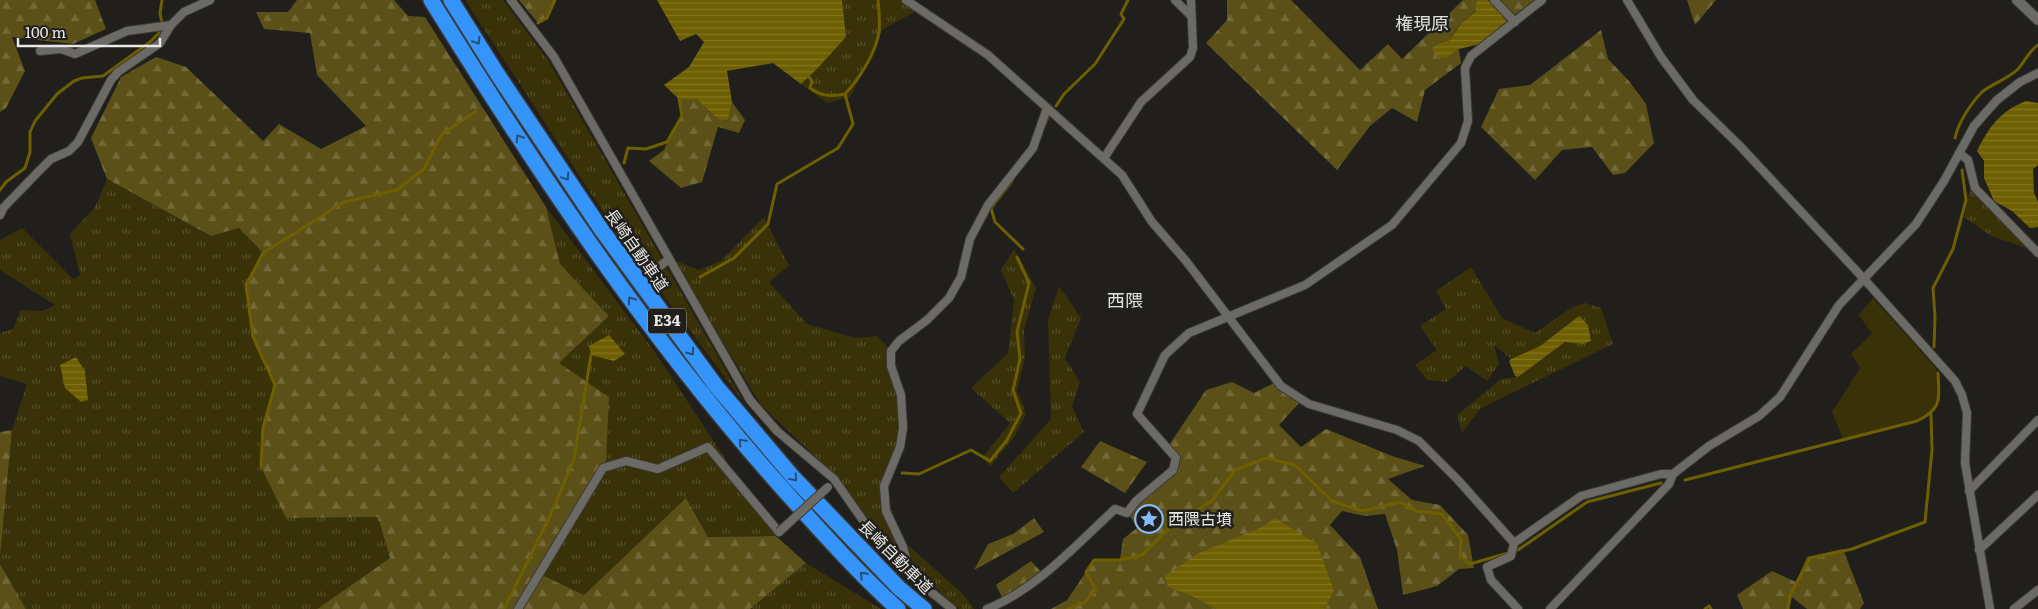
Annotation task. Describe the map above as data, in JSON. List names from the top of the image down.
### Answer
{
  "streets": {
    "highway": ["長崎自動車道", "E34"]
  },
  "districts": ["権現原", "西隈"],
  "places": {
    "place": ["西隈古墳"]
  },
  "scale_bar": "100 m"
}
